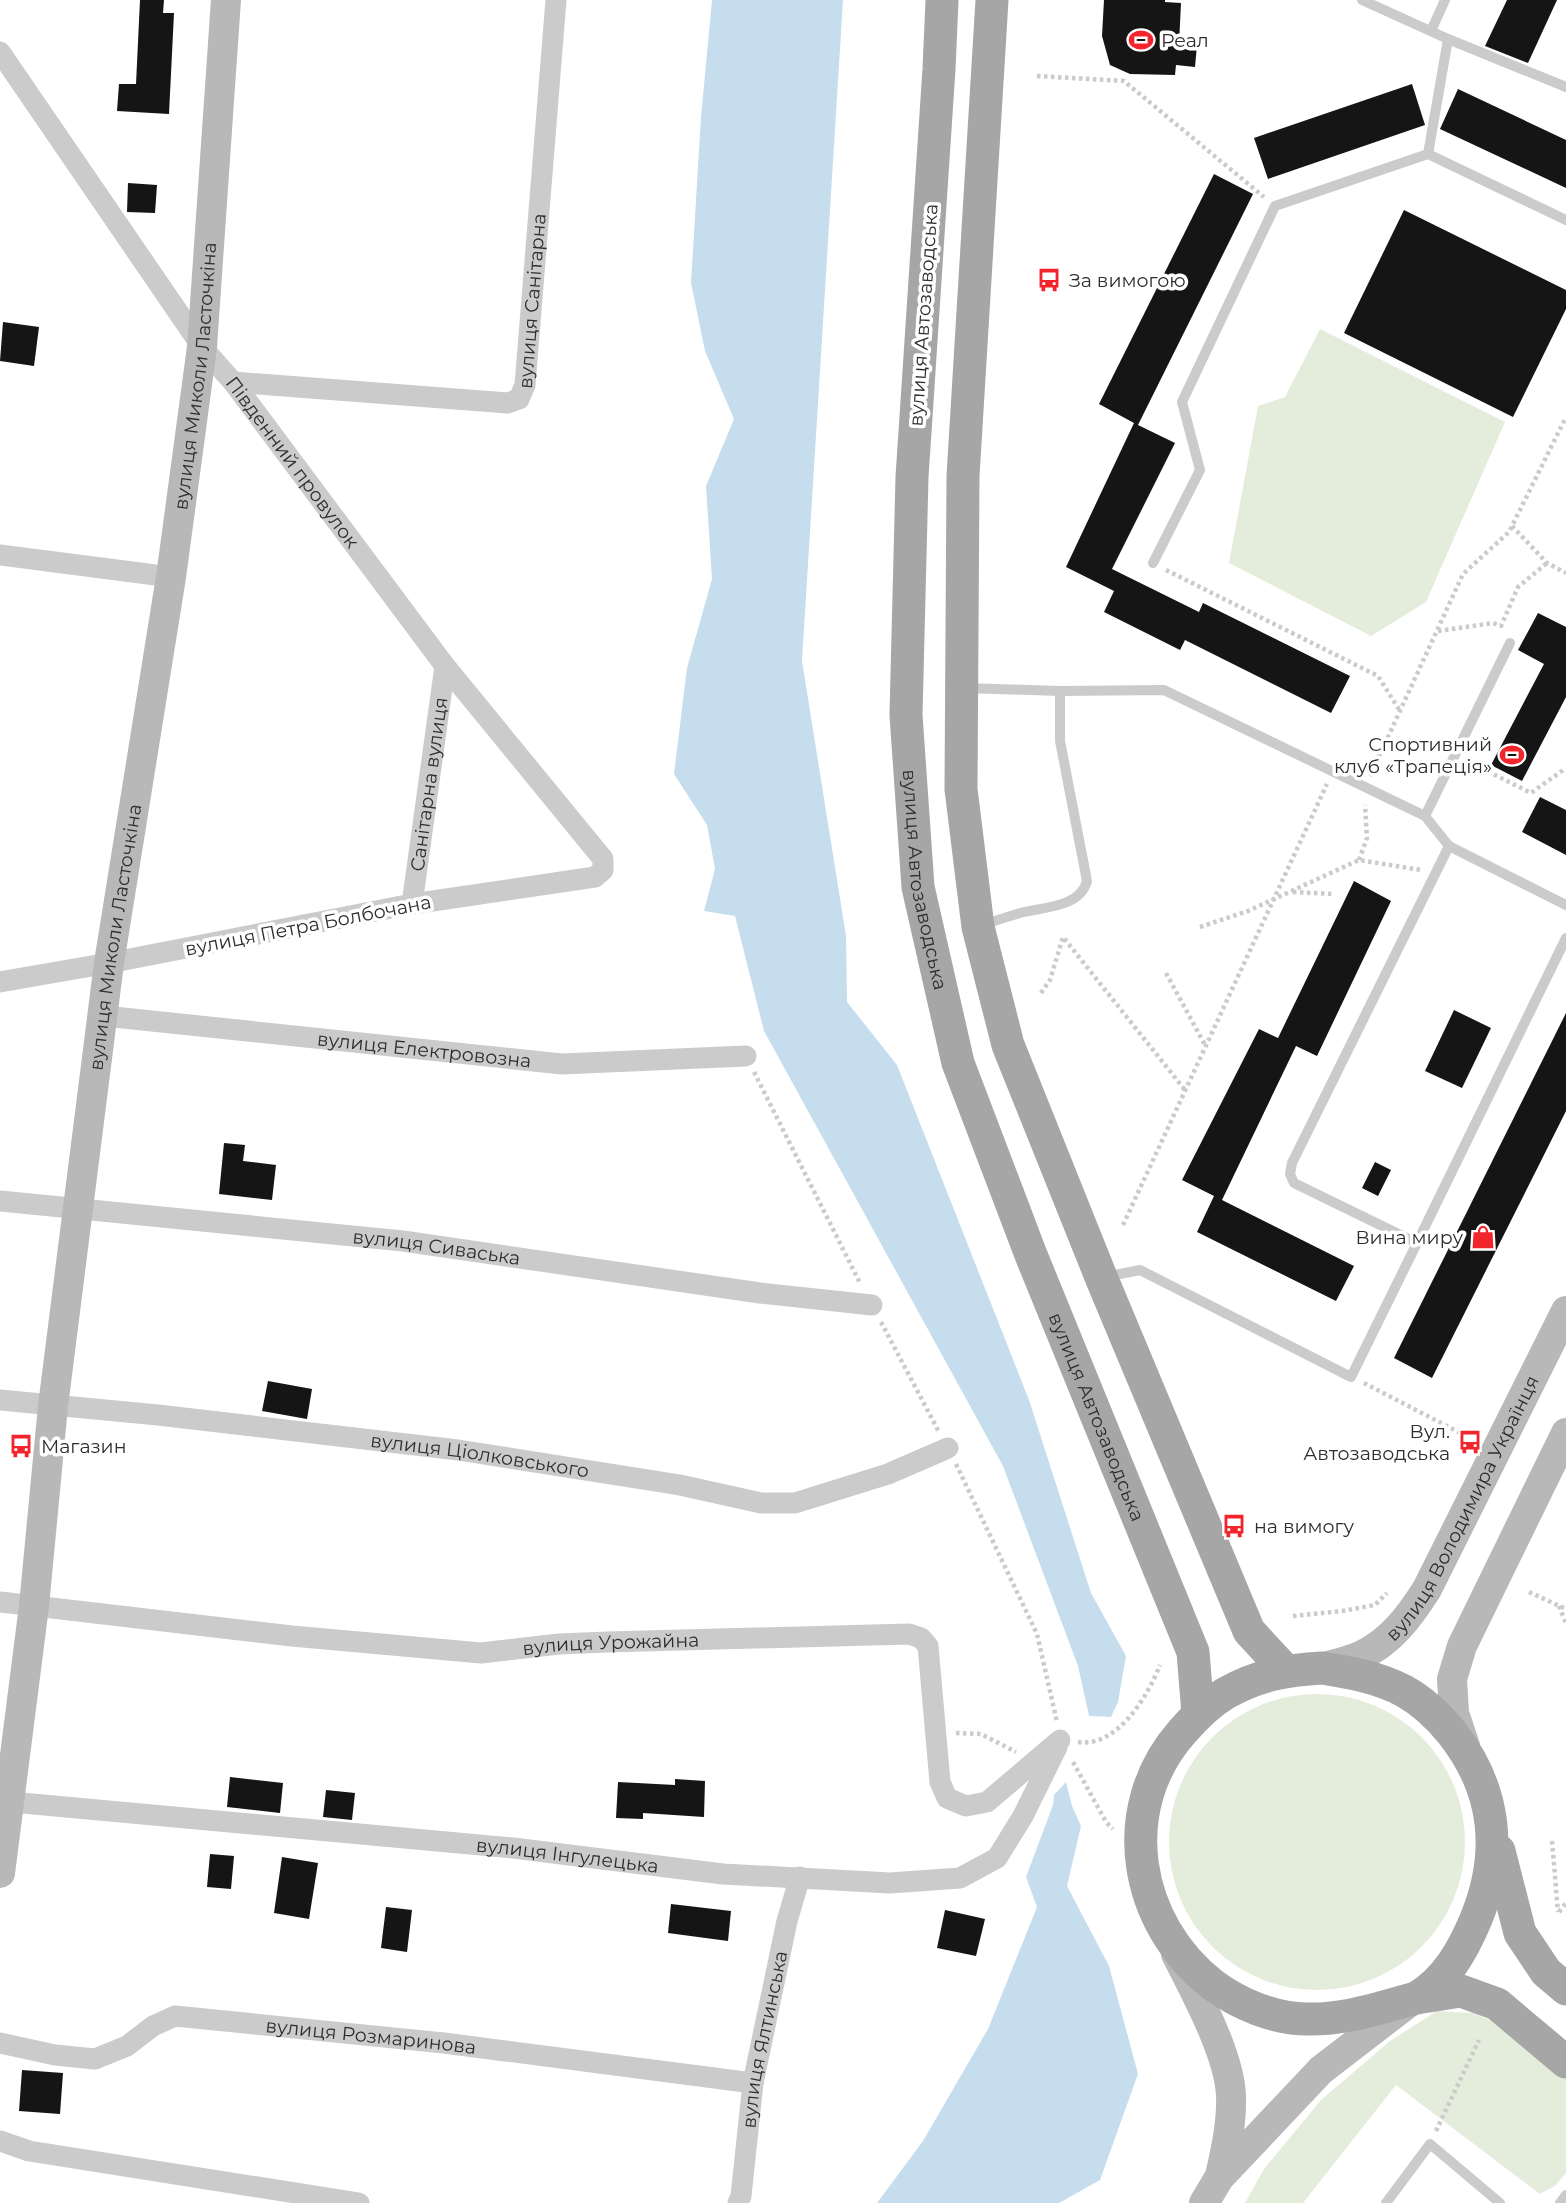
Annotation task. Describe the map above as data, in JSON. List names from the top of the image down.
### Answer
{
  "streets": {
    "main road": ["вулиця Автозаводська", "вулиця Володимира Українця"],
    "street": [
      "вулиця Санітарна",
      "вулиця Миколи Ласточкіна",
      "Південний провулок",
      "Санітарна вулиця",
      "вулиця Петра Болбочана",
      "вулиця Електровозна",
      "вулиця Сиваська",
      "вулиця Ціолковського",
      "вулиця Урожайна",
      "вулиця Інгулецька",
      "вулиця Розмаринова",
      "вулиця Ялтинська"
    ]
  },
  "crossings": [
    ["вулиця Санітарна", "Південний провулок"],
    ["вулиця Автозаводська", "вулиця Володимира Українця"],
    ["вулиця Миколи Ласточкіна", "Південний провулок"],
    ["вулиця Миколи Ласточкіна", "вулиця Петра Болбочана"],
    ["вулиця Миколи Ласточкіна", "вулиця Електровозна"],
    ["вулиця Миколи Ласточкіна", "вулиця Сиваська"],
    ["вулиця Миколи Ласточкіна", "вулиця Ціолковського"],
    ["вулиця Миколи Ласточкіна", "вулиця Урожайна"],
    ["вулиця Миколи Ласточкіна", "вулиця Інгулецька"],
    ["Південний провулок", "Санітарна вулиця"],
    ["Південний провулок", "вулиця Петра Болбочана"],
    ["Санітарна вулиця", "вулиця Петра Болбочана"],
    ["вулиця Урожайна", "вулиця Інгулецька"],
    ["вулиця Інгулецька", "вулиця Ялтинська"],
    ["вулиця Розмаринова", "вулиця Ялтинська"]
  ],
  "places": {
    "sports": ["Реал", "Спортивний клуб «Трапеція»"],
    "bus stop": [
      "За вимогою",
      "Вул. Автозаводська",
      "Магазин",
      "на вимогу"
    ],
    "shop": ["Вина миру"]
  }
}
